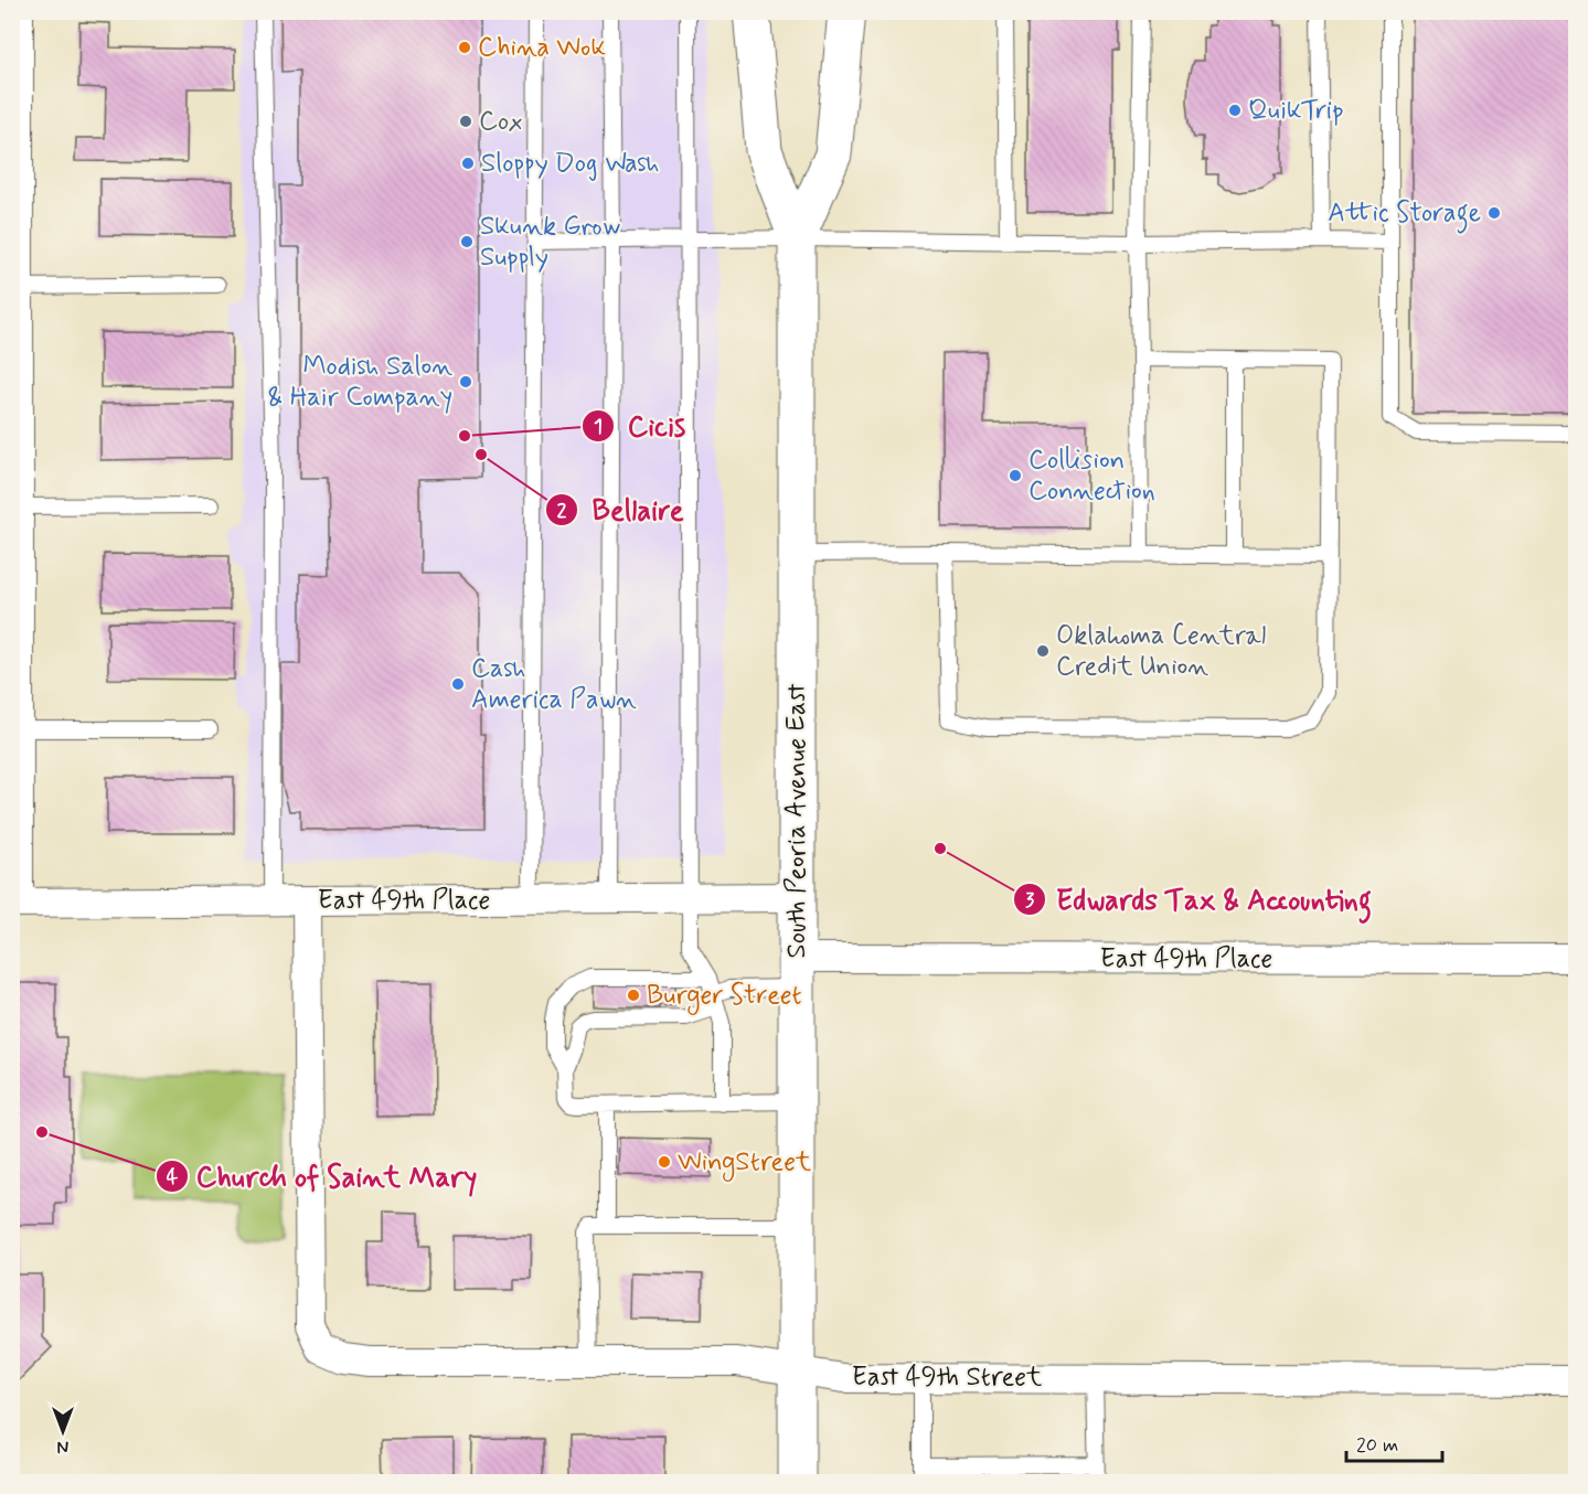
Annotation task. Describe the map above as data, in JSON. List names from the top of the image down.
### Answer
{
  "streets": {
    "main road": ["South Peoria Avenue East"],
    "street": ["East 49th Place", "East 49th Street"]
  },
  "crossings": [
    ["South Peoria Avenue East", "East 49th Place"],
    ["South Peoria Avenue East", "East 49th Street"],
    ["East 49th Place", "East 49th Street"]
  ],
  "places": [
    "China Wok",
    "QuikTrip",
    "Cox",
    "Sloppy Dog Wash",
    "Attic Storage",
    "Skunk Grow Supply",
    "Modish Salon & Hair Company",
    "Cicis",
    "Bellaire",
    "Collision Connection",
    "Oklahoma Central Credit Union",
    "Cash America Pawn",
    "Edwards Tax & Accounting",
    "Burger Street",
    "Church of Saint Mary",
    "WingStreet"
  ],
  "scale_bar": "20 m",
  "north": "bottom"
}
